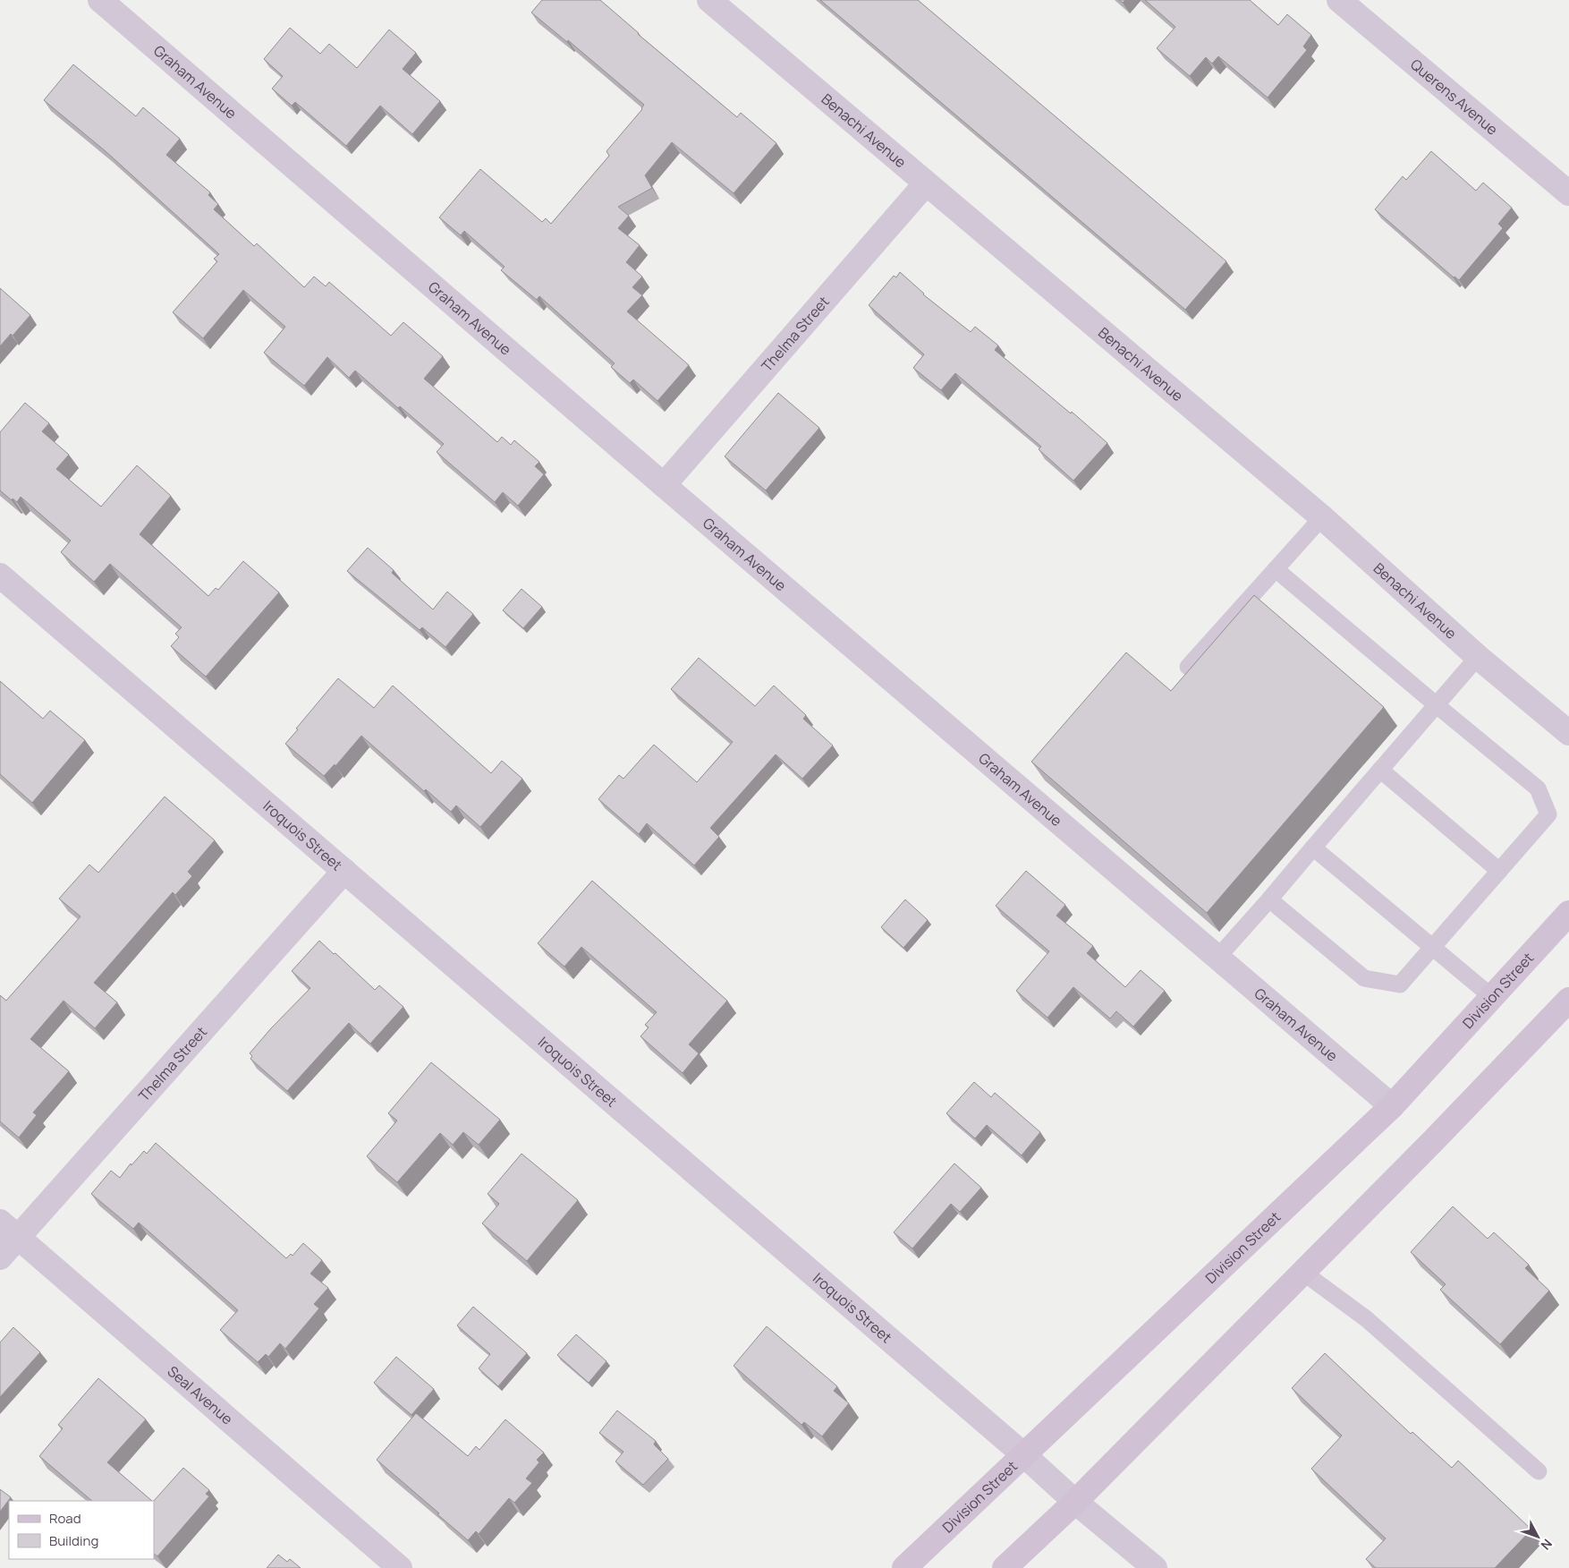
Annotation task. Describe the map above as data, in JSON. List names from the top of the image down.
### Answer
{
  "streets": {
    "main road": ["Division Street"],
    "street": [
      "Graham Avenue",
      "Querens Avenue",
      "Benachi Avenue",
      "Thelma Street",
      "Iroquois Street",
      "Seal Avenue"
    ]
  },
  "crossings": [
    ["Graham Avenue", "Thelma Street"],
    ["Graham Avenue", "Division Street"],
    ["Benachi Avenue", "Thelma Street"],
    ["Thelma Street", "Iroquois Street"],
    ["Thelma Street", "Seal Avenue"],
    ["Iroquois Street", "Division Street"]
  ],
  "legend": ["Road", "Building"],
  "north": "bottom right"
}
